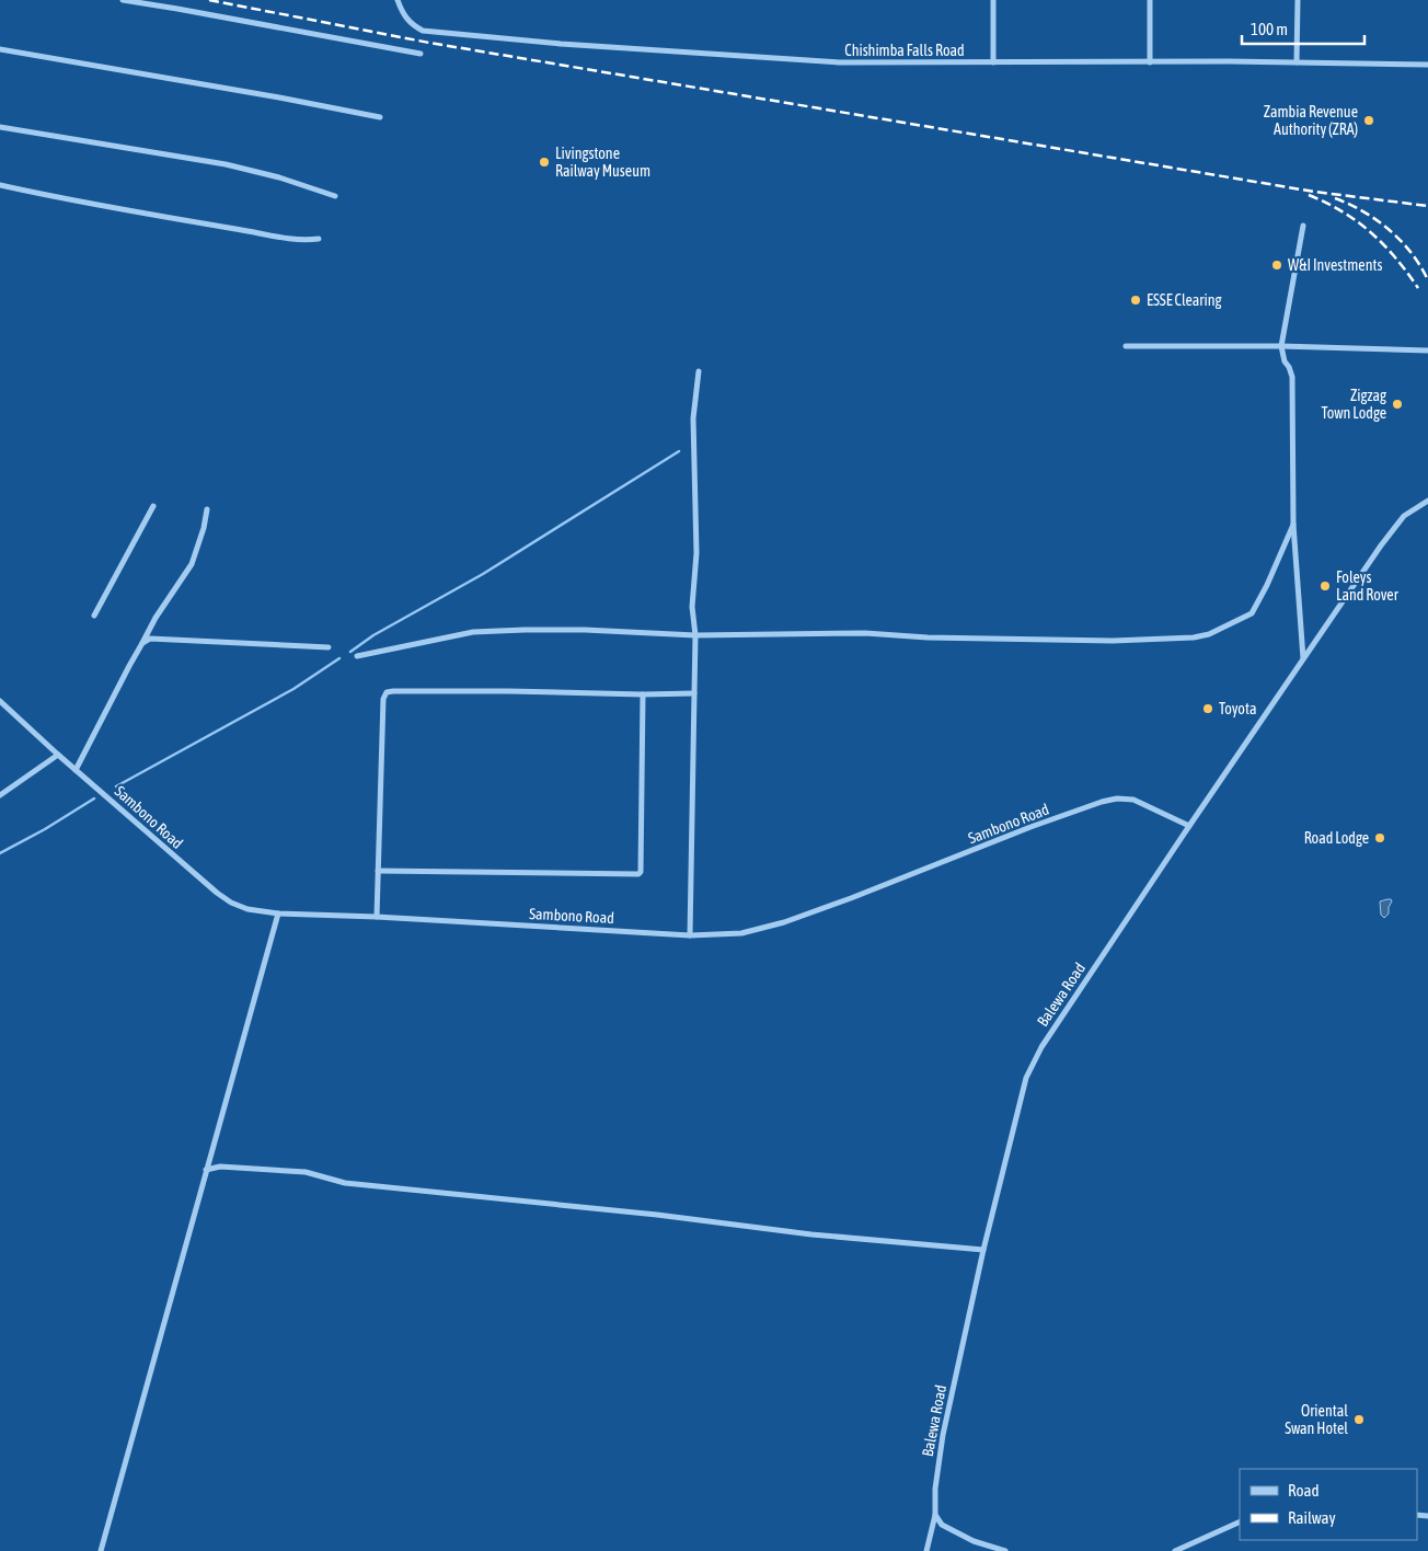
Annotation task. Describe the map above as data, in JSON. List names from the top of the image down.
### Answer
{
  "streets": {
    "street": ["Chishimba Falls Road", "Sambono Road", "Balewa Road"]
  },
  "crossings": [
    ["Sambono Road", "Balewa Road"]
  ],
  "places": [
    "Zambia Revenue Authority (ZRA)",
    "Livingstone Railway Museum",
    "W&I Investments",
    "ESSE Clearing",
    "Zigzag Town Lodge",
    "Foleys Land Rover",
    "Toyota",
    "Road Lodge",
    "Oriental Swan Hotel"
  ],
  "legend": ["Road", "Railway"],
  "scale_bar": "100 m"
}
